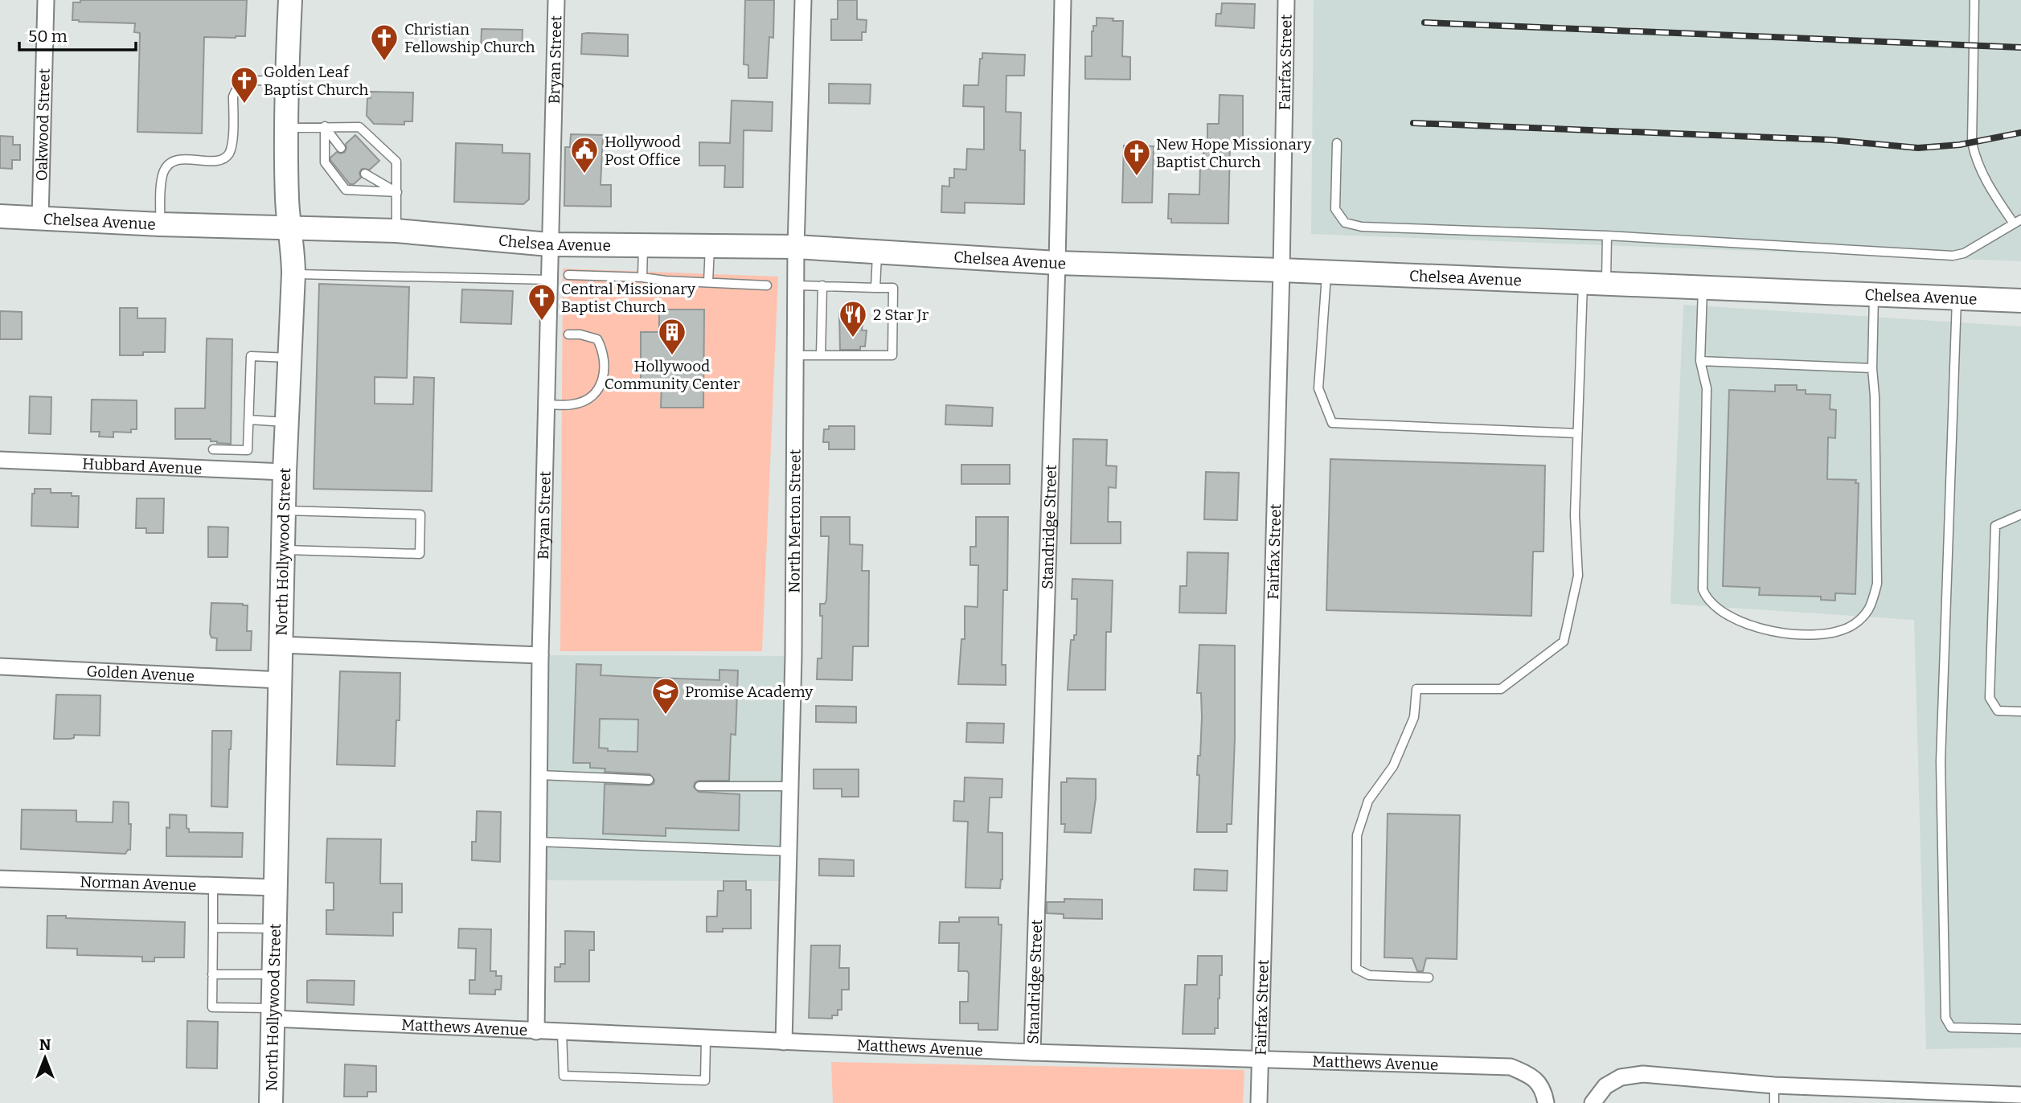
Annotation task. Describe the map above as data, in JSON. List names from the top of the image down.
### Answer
{
  "streets": {
    "main road": ["Chelsea Avenue", "North Hollywood Street"],
    "street": [
      "Bryan Street",
      "Fairfax Street",
      "Oakwood Street",
      "Hubbard Avenue",
      "North Merton Street",
      "Standridge Street",
      "Golden Avenue",
      "Norman Avenue",
      "Matthews Avenue"
    ]
  },
  "crossings": [
    ["Bryan Street", "Chelsea Avenue"],
    ["Bryan Street", "Matthews Avenue"],
    ["Fairfax Street", "Chelsea Avenue"],
    ["Fairfax Street", "Matthews Avenue"],
    ["Oakwood Street", "Chelsea Avenue"],
    ["Chelsea Avenue", "North Merton Street"],
    ["Chelsea Avenue", "Standridge Street"],
    ["Chelsea Avenue", "North Hollywood Street"],
    ["Hubbard Avenue", "North Hollywood Street"],
    ["North Merton Street", "Matthews Avenue"],
    ["Standridge Street", "Matthews Avenue"],
    ["North Hollywood Street", "Golden Avenue"],
    ["North Hollywood Street", "Norman Avenue"],
    ["North Hollywood Street", "Matthews Avenue"]
  ],
  "places": {
    "church": [
      "Christian Fellowship Church",
      "Golden Leaf Baptist Church",
      "New Hope Missionary Baptist Church",
      "Central Missionary Baptist Church"
    ],
    "public building": ["Hollywood Post Office"],
    "restaurant": ["2 Star Jr"],
    "building": ["Hollywood Community Center"],
    "school or university": ["Promise Academy"]
  },
  "scale_bar": "50 m",
  "north": "top"
}
